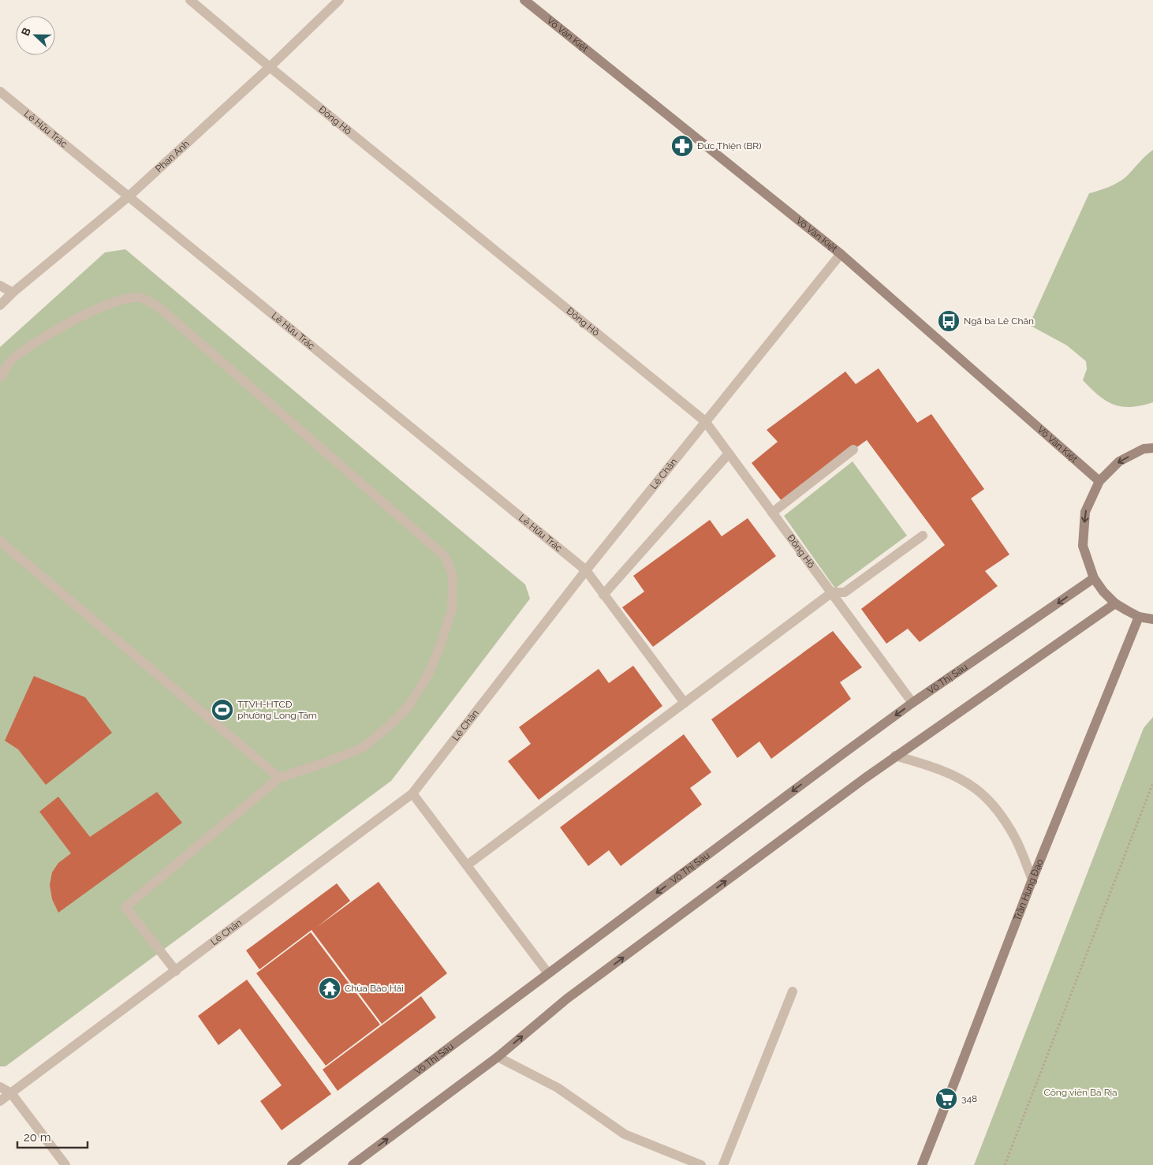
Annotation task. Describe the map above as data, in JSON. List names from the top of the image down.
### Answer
{
  "streets": {
    "main road": ["Võ Văn Kiệt", "Võ Thị Sáu", "Trần Hưng Đạo"],
    "street": [
      "Đông Hồ",
      "Lê Hữu Trác",
      "Phan Anh",
      "Lê Chân"
    ]
  },
  "crossings": [
    ["Võ Văn Kiệt", "Lê Chân"],
    ["Đông Hồ", "Phan Anh"],
    ["Đông Hồ", "Lê Chân"],
    ["Đông Hồ", "Võ Thị Sáu"],
    ["Lê Hữu Trác", "Phan Anh"],
    ["Lê Hữu Trác", "Lê Chân"]
  ],
  "parks": ["Công viên Bà Rịa"],
  "places": {
    "pharmacy": ["Đức Thiện (BR)"],
    "bus stop": ["Ngã ba Lê Chân"],
    "sports": ["TTVH-HTCĐ phường Long Tâm"],
    "temple": ["Chùa Bảo Hải"],
    "supermarket": ["348"]
  },
  "scale_bar": "20 m",
  "north": "left"
}
